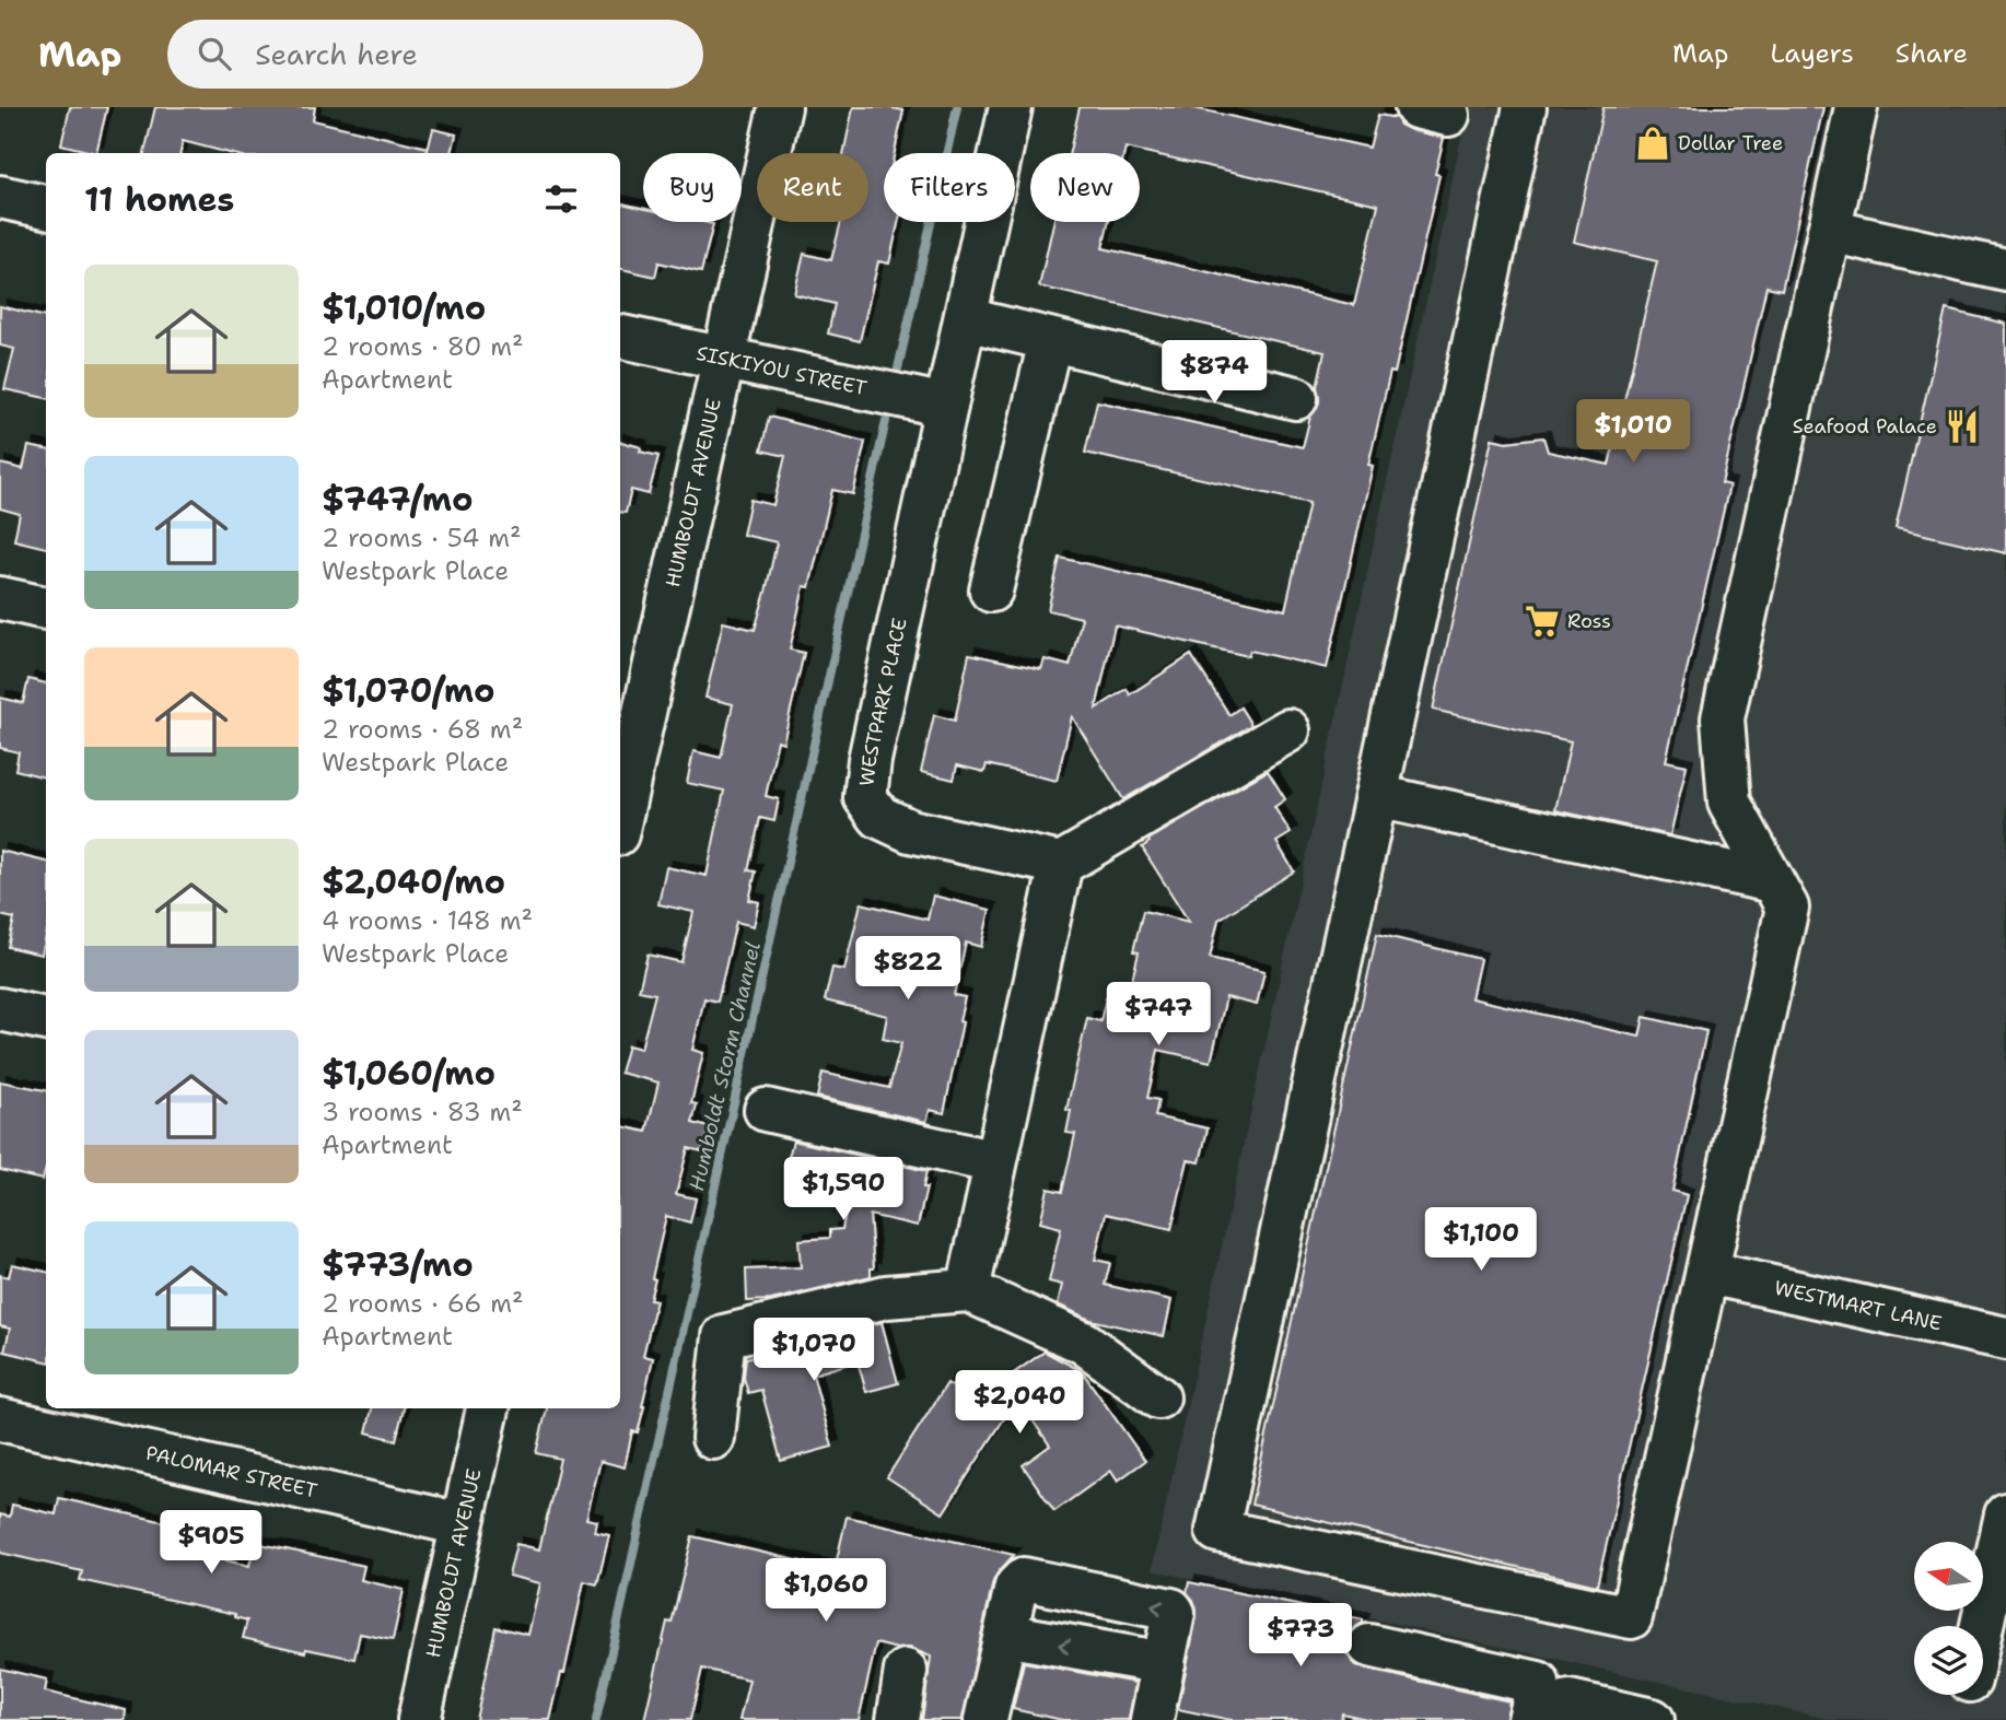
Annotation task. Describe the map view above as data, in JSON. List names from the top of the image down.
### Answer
{
  "streets": {
    "street": [
      "SISKIYOU STREET",
      "HUMBOLDT AVENUE",
      "WESTPARK PLACE",
      "WESTMART LANE",
      "PALOMAR STREET"
    ]
  },
  "crossings": [
    ["SISKIYOU STREET", "HUMBOLDT AVENUE"],
    ["SISKIYOU STREET", "WESTPARK PLACE"],
    ["HUMBOLDT AVENUE", "PALOMAR STREET"]
  ],
  "water": ["Humboldt Storm Channel"],
  "places": {
    "shop": ["Dollar Tree"],
    "restaurant": ["Seafood Palace"],
    "supermarket": ["Ross"]
  },
  "north": "left",
  "page": {
    "header": "Map",
    "search": "Search here",
    "nav": ["Map", "Layers", "Share"],
    "chip": [
      "Buy",
      "Rent",
      "Filters",
      "New"
    ],
    "heading": "11 homes",
    "list": [
      {
        "name": "$1,010/mo",
        "note": "2 rooms · 80 m² · Apartment"
      },
      {
        "name": "$747/mo",
        "note": "2 rooms · 54 m² · Westpark Place"
      },
      {
        "name": "$1,070/mo",
        "note": "2 rooms · 68 m² · Westpark Place"
      },
      {
        "name": "$2,040/mo",
        "note": "4 rooms · 148 m² · Westpark Place"
      },
      {
        "name": "$1,060/mo",
        "note": "3 rooms · 83 m² · Apartment"
      },
      {
        "name": "$773/mo",
        "note": "2 rooms · 66 m² · Apartment"
      }
    ],
    "price": [
      "$874",
      "$1,010",
      "$822",
      "$747",
      "$1,590",
      "$1,100",
      "$1,070",
      "$2,040",
      "$905",
      "$1,060",
      "$773"
    ]
  }
}
